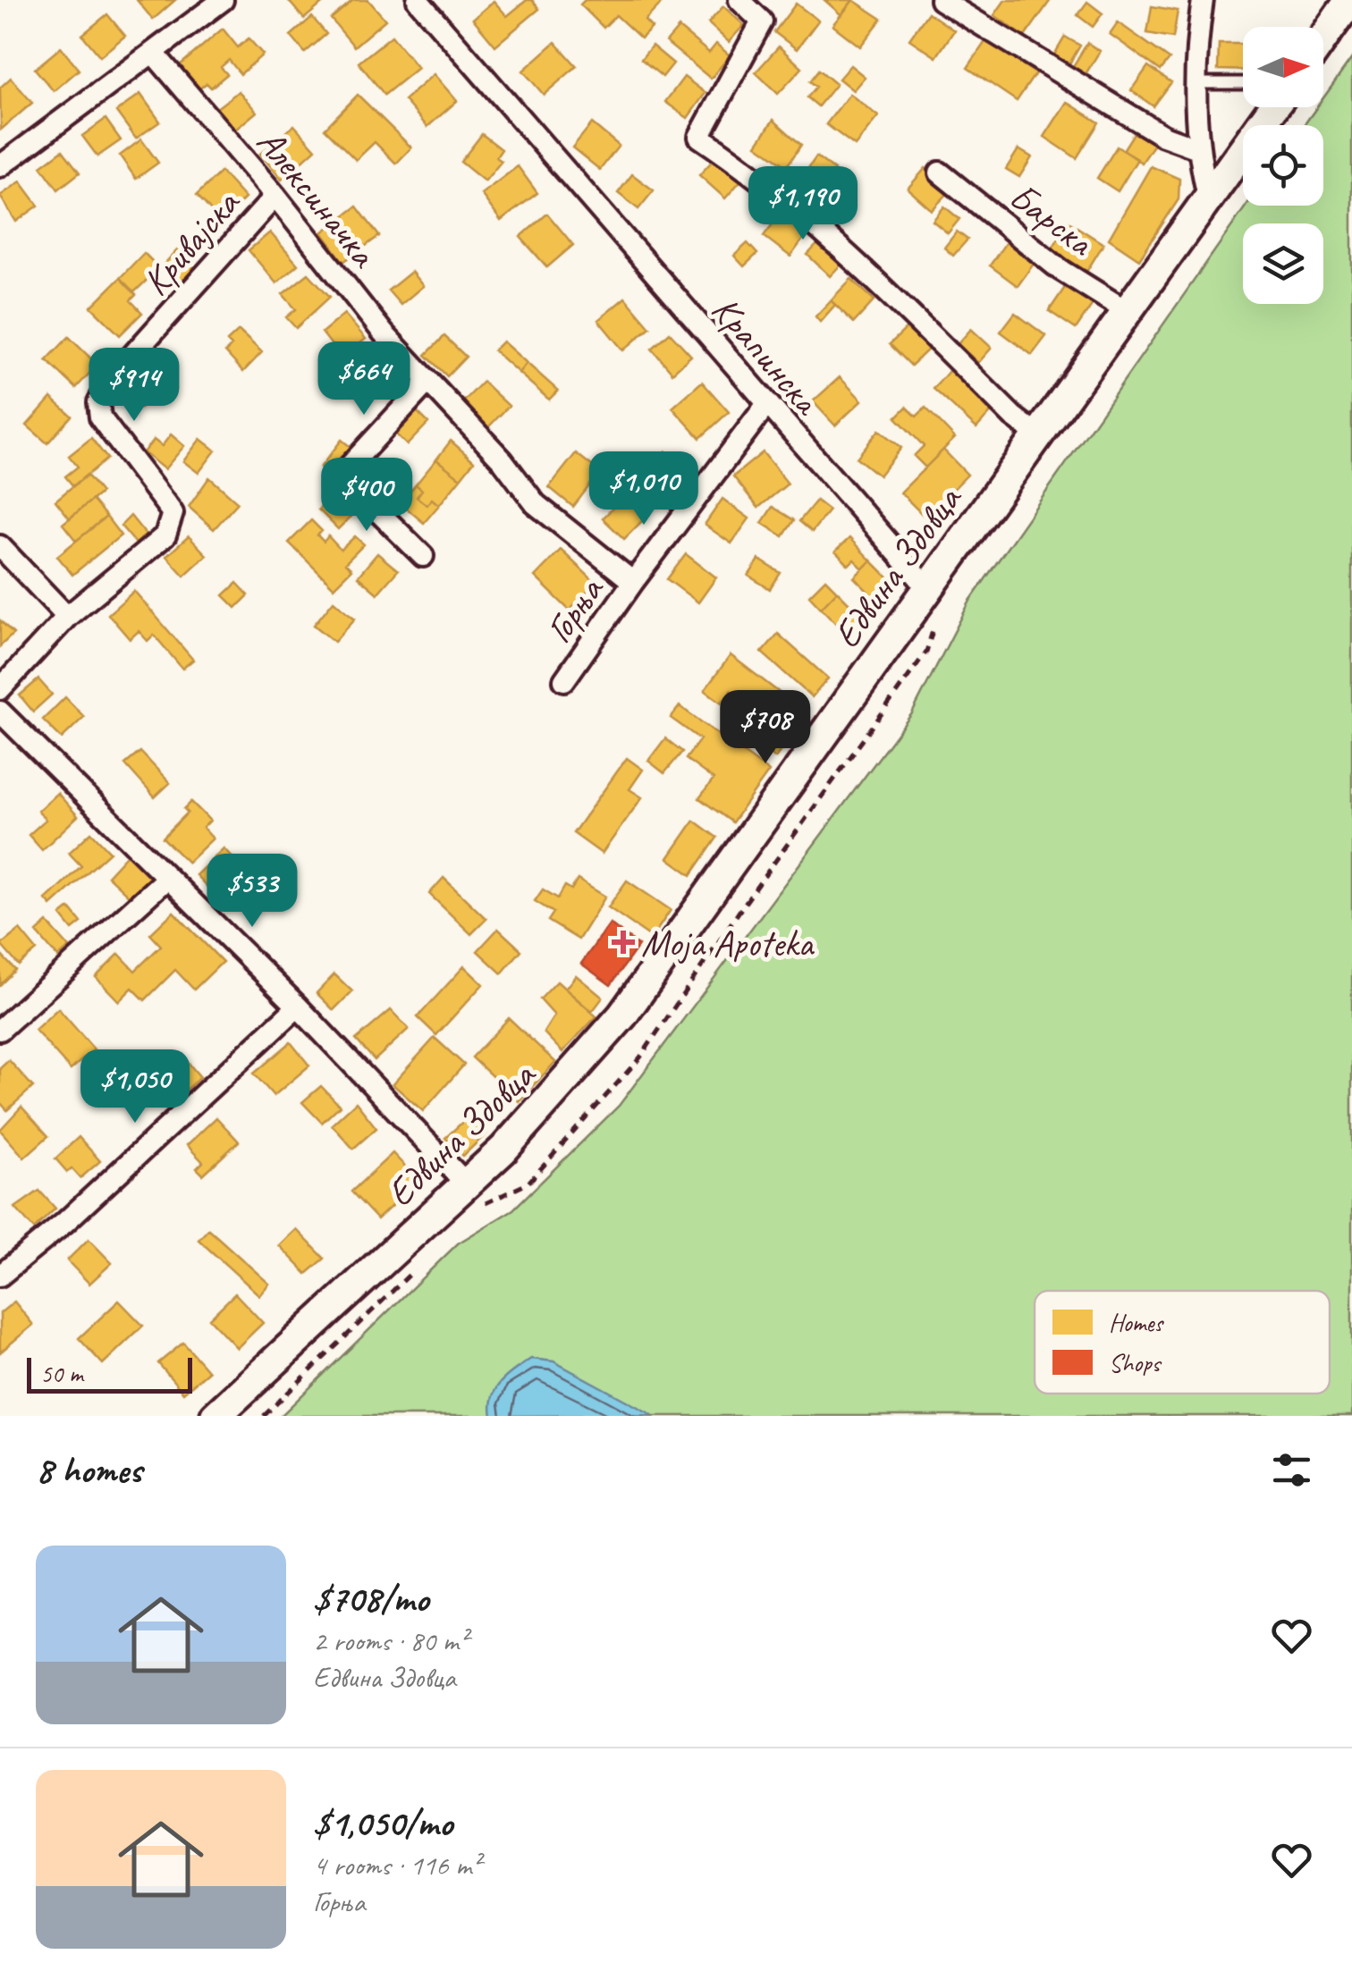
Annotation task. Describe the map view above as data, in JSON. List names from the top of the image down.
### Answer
{
  "streets": {
    "main road": ["Едвина Здовца"],
    "street": [
      "Алексиначка",
      "Барска",
      "Кривајска",
      "Крапинска",
      "Горња"
    ]
  },
  "crossings": [
    ["Алексиначка", "Кривајска"],
    ["Алексиначка", "Горња"],
    ["Барска", "Едвина Здовца"],
    ["Крапинска", "Едвина Здовца"],
    ["Крапинска", "Горња"]
  ],
  "places": {
    "health": ["Moja Apoteka"]
  },
  "legend": ["Homes", "Shops"],
  "scale_bar": "50 m",
  "north": "right",
  "page": {
    "price": [
      "$1,190",
      "$664",
      "$914",
      "$1,010",
      "$400",
      "$708",
      "$533",
      "$1,050"
    ],
    "scale": "50 m",
    "heading": "8 homes",
    "list": [
      {
        "name": "$708/mo",
        "note": "2 rooms · 80 m² · Едвина Здовца"
      },
      {
        "name": "$1,050/mo",
        "note": "4 rooms · 116 m² · Горња"
      }
    ]
  }
}
